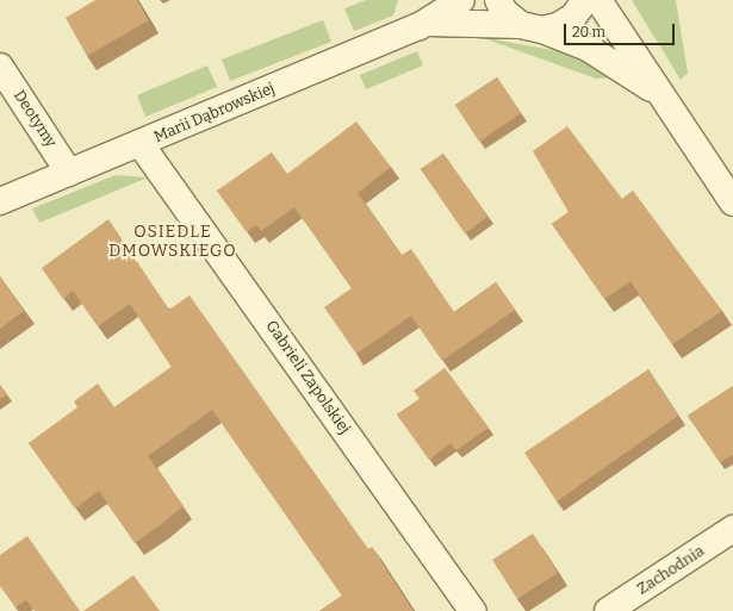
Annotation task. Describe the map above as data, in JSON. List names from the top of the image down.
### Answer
{
  "streets": {
    "street": [
      "Marii Dąbrowskiej",
      "Deotymy",
      "Gabrieli Zapolskiej",
      "Zachodnia"
    ]
  },
  "crossings": [
    ["Marii Dąbrowskiej", "Deotymy"],
    ["Marii Dąbrowskiej", "Gabrieli Zapolskiej"]
  ],
  "districts": ["OSIEDLE DMOWSKIEGO"],
  "scale_bar": "20 m"
}
